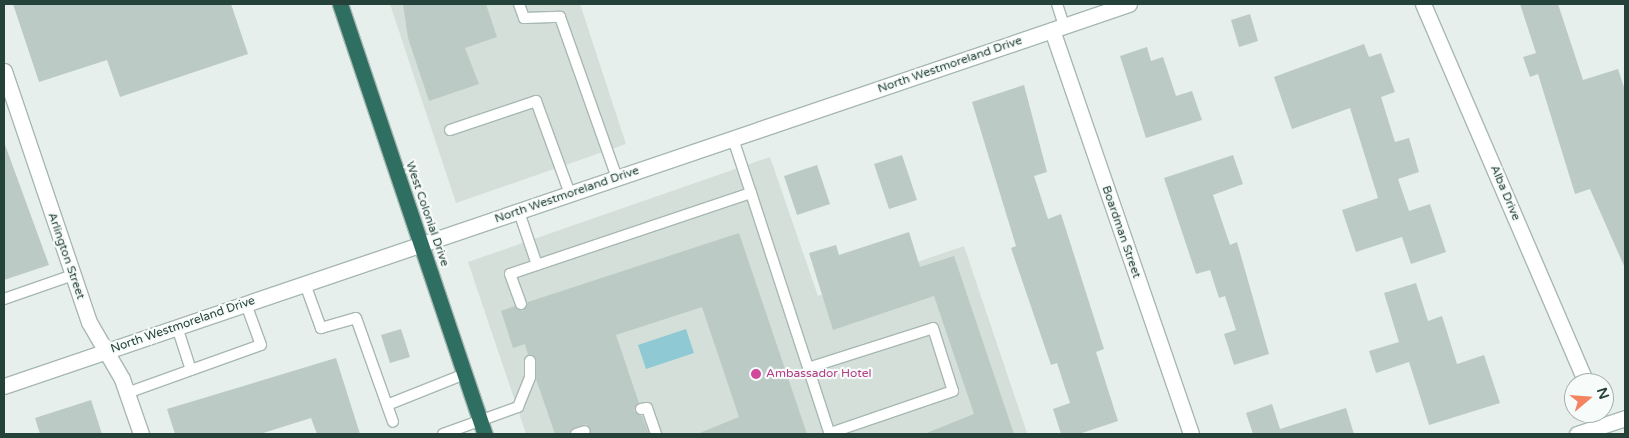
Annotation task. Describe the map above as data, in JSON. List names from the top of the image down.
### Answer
{
  "streets": {
    "highway": ["West Colonial Drive"],
    "street": [
      "North Westmoreland Drive",
      "Alba Drive",
      "Boardman Street",
      "Arlington Street"
    ]
  },
  "crossings": [
    ["North Westmoreland Drive", "West Colonial Drive"],
    ["North Westmoreland Drive", "Boardman Street"],
    ["North Westmoreland Drive", "Arlington Street"]
  ],
  "places": ["Ambassador Hotel"],
  "north": "right"
}
